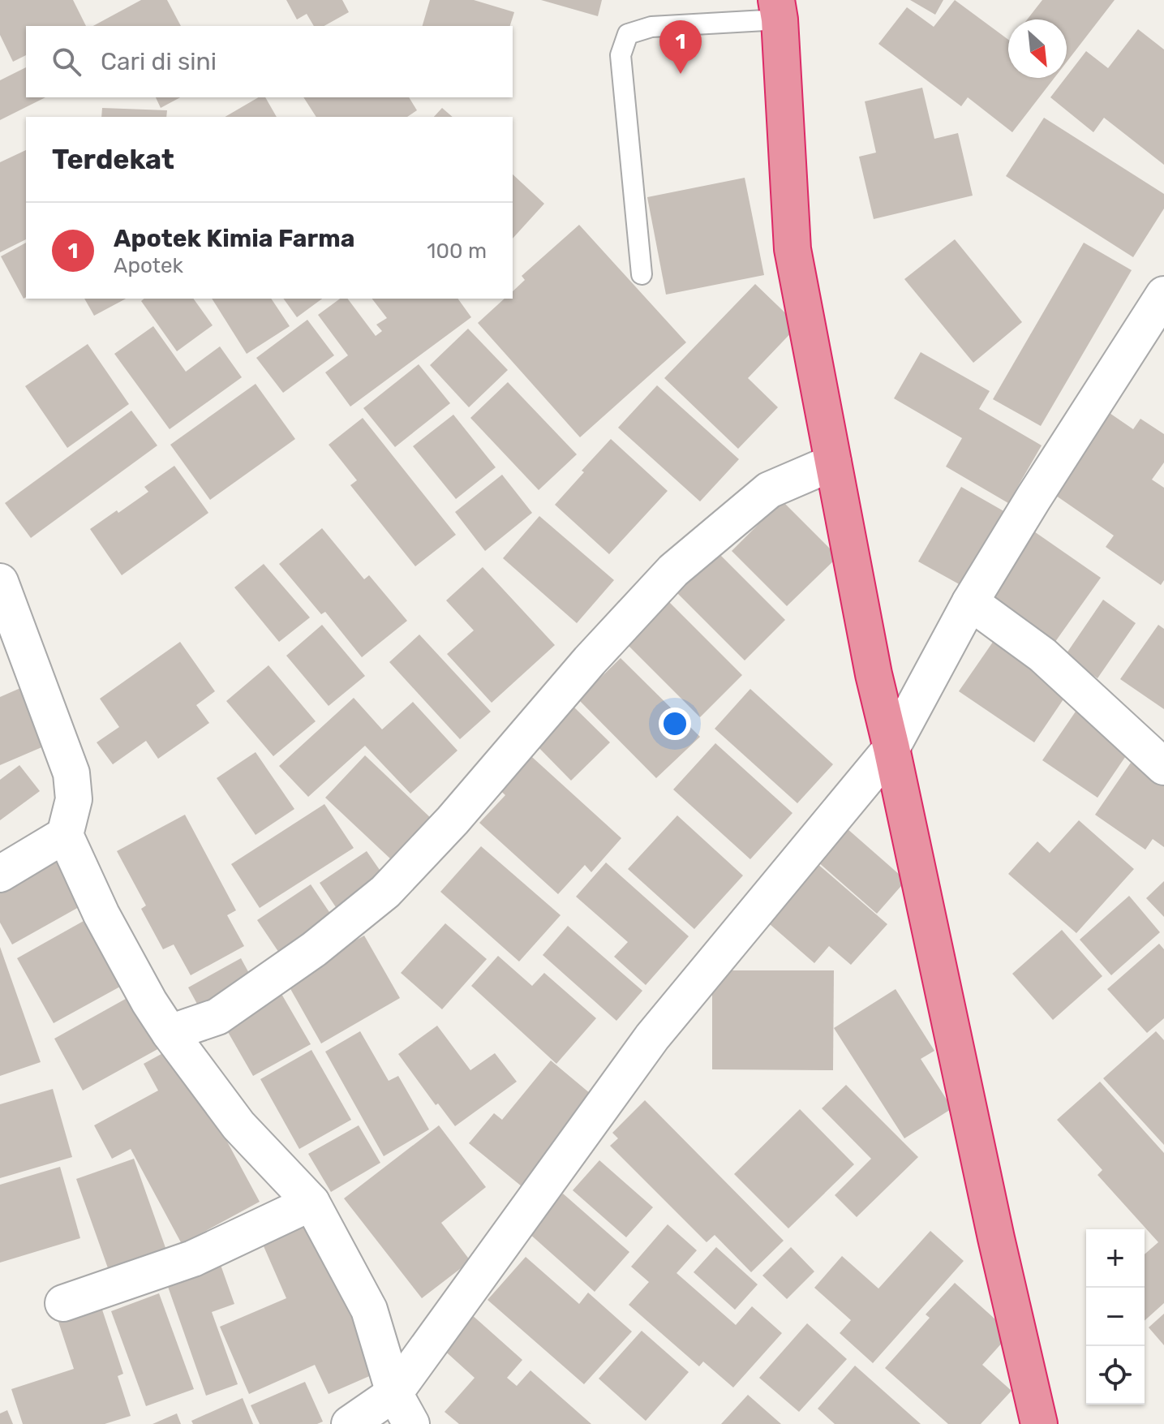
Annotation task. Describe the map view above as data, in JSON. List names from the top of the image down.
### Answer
{
  "north": "bottom right",
  "page": {
    "pins": "1",
    "search": "Cari di sini",
    "heading": "Terdekat",
    "list": [
      {
        "mark": "1",
        "name": "Apotek Kimia Farma",
        "note": "Apotek",
        "value": "100 m"
      }
    ],
    "map_buttons": ["+", "−"]
  }
}
